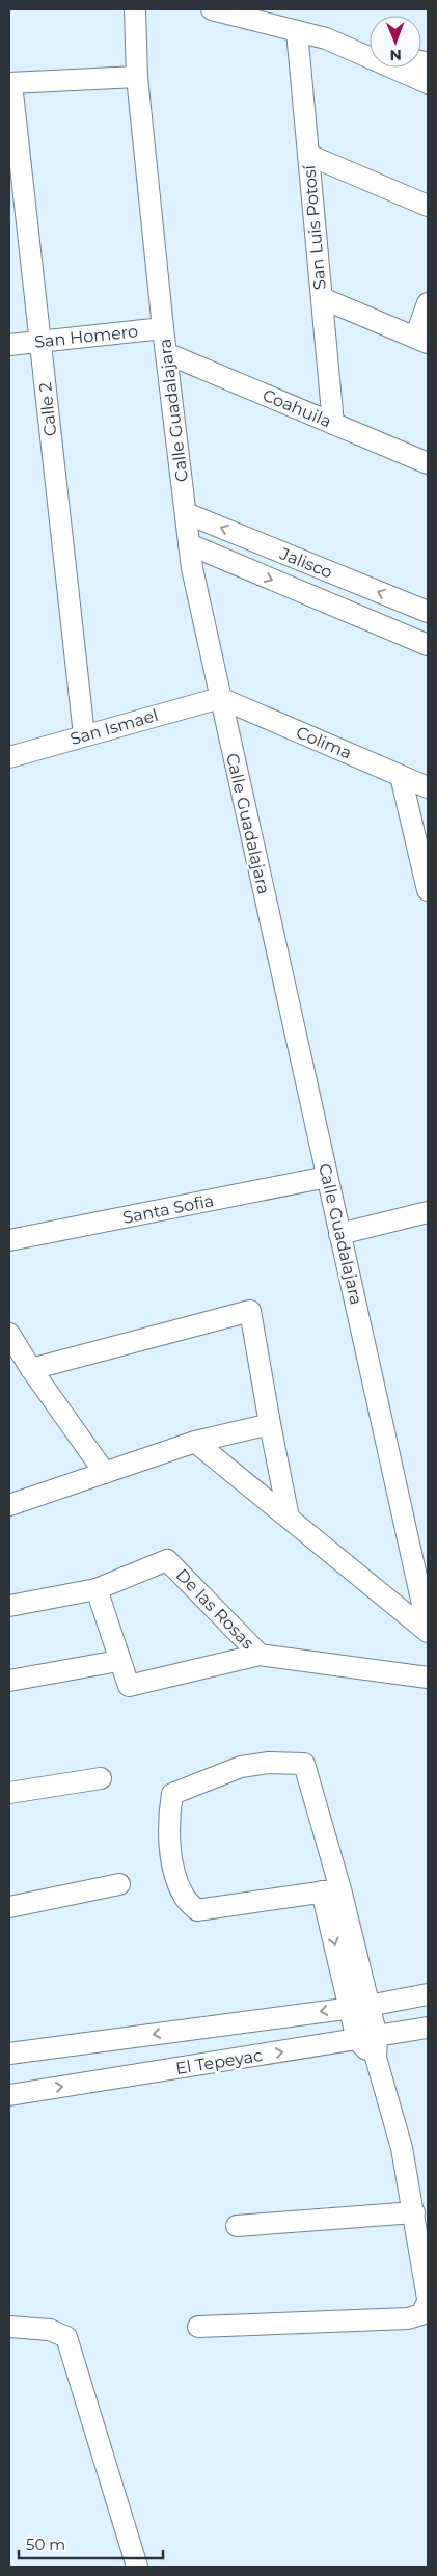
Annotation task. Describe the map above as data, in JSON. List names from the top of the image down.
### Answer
{
  "streets": {
    "street": [
      "San Luis Potosí",
      "San Homero",
      "Coahuila",
      "Calle 2",
      "Calle Guadalajara",
      "Jalisco",
      "San Ismael",
      "Colima",
      "Santa Sofia",
      "De las Rosas",
      "El Tepeyac"
    ]
  },
  "crossings": [
    ["San Luis Potosí", "Coahuila"],
    ["San Homero", "Calle 2"],
    ["San Homero", "Calle Guadalajara"],
    ["Coahuila", "Calle Guadalajara"],
    ["Calle 2", "San Ismael"],
    ["Calle Guadalajara", "Jalisco"],
    ["Calle Guadalajara", "San Ismael"],
    ["Calle Guadalajara", "Colima"],
    ["Calle Guadalajara", "Santa Sofia"],
    ["San Ismael", "Colima"]
  ],
  "scale_bar": "50 m",
  "north": "bottom"
}
